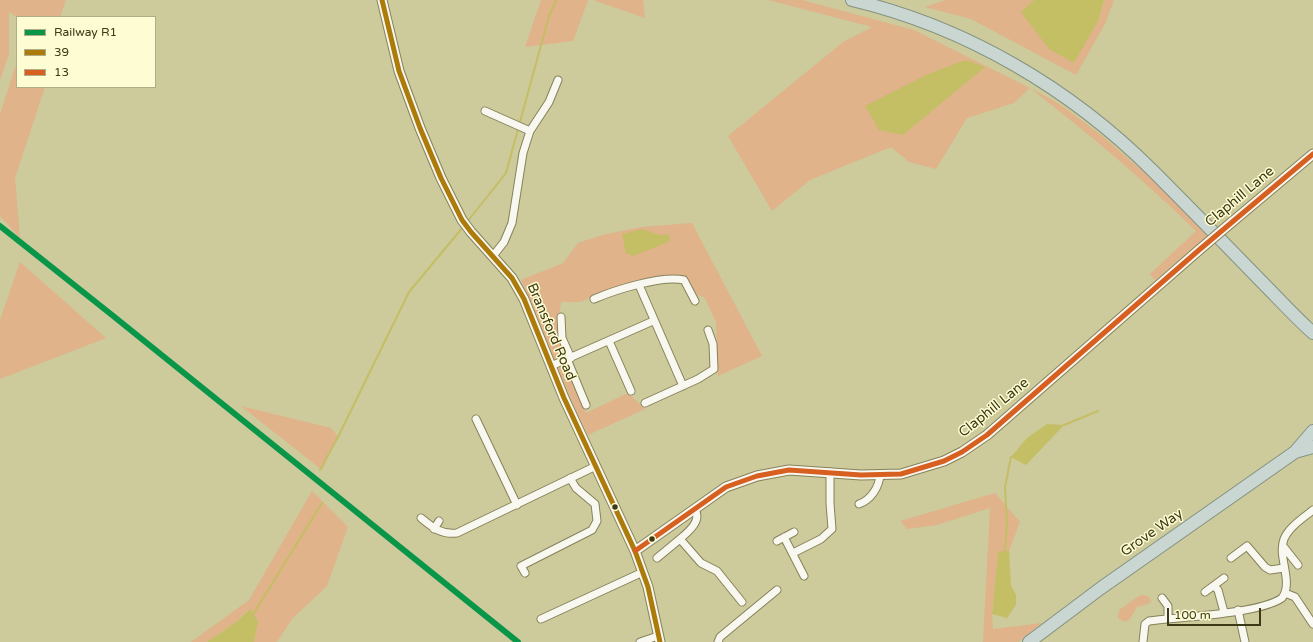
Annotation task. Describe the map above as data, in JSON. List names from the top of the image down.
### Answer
{
  "streets": {
    "highway": ["Grove Way"],
    "street": ["Claphill Lane", "Bransford Road"]
  },
  "crossings": [
    ["Claphill Lane", "Bransford Road"]
  ],
  "lines": ["transit line 39", "transit line 13", "rail line R1"],
  "legend": ["Railway R1", "39", "13"],
  "scale_bar": "100 m"
}
